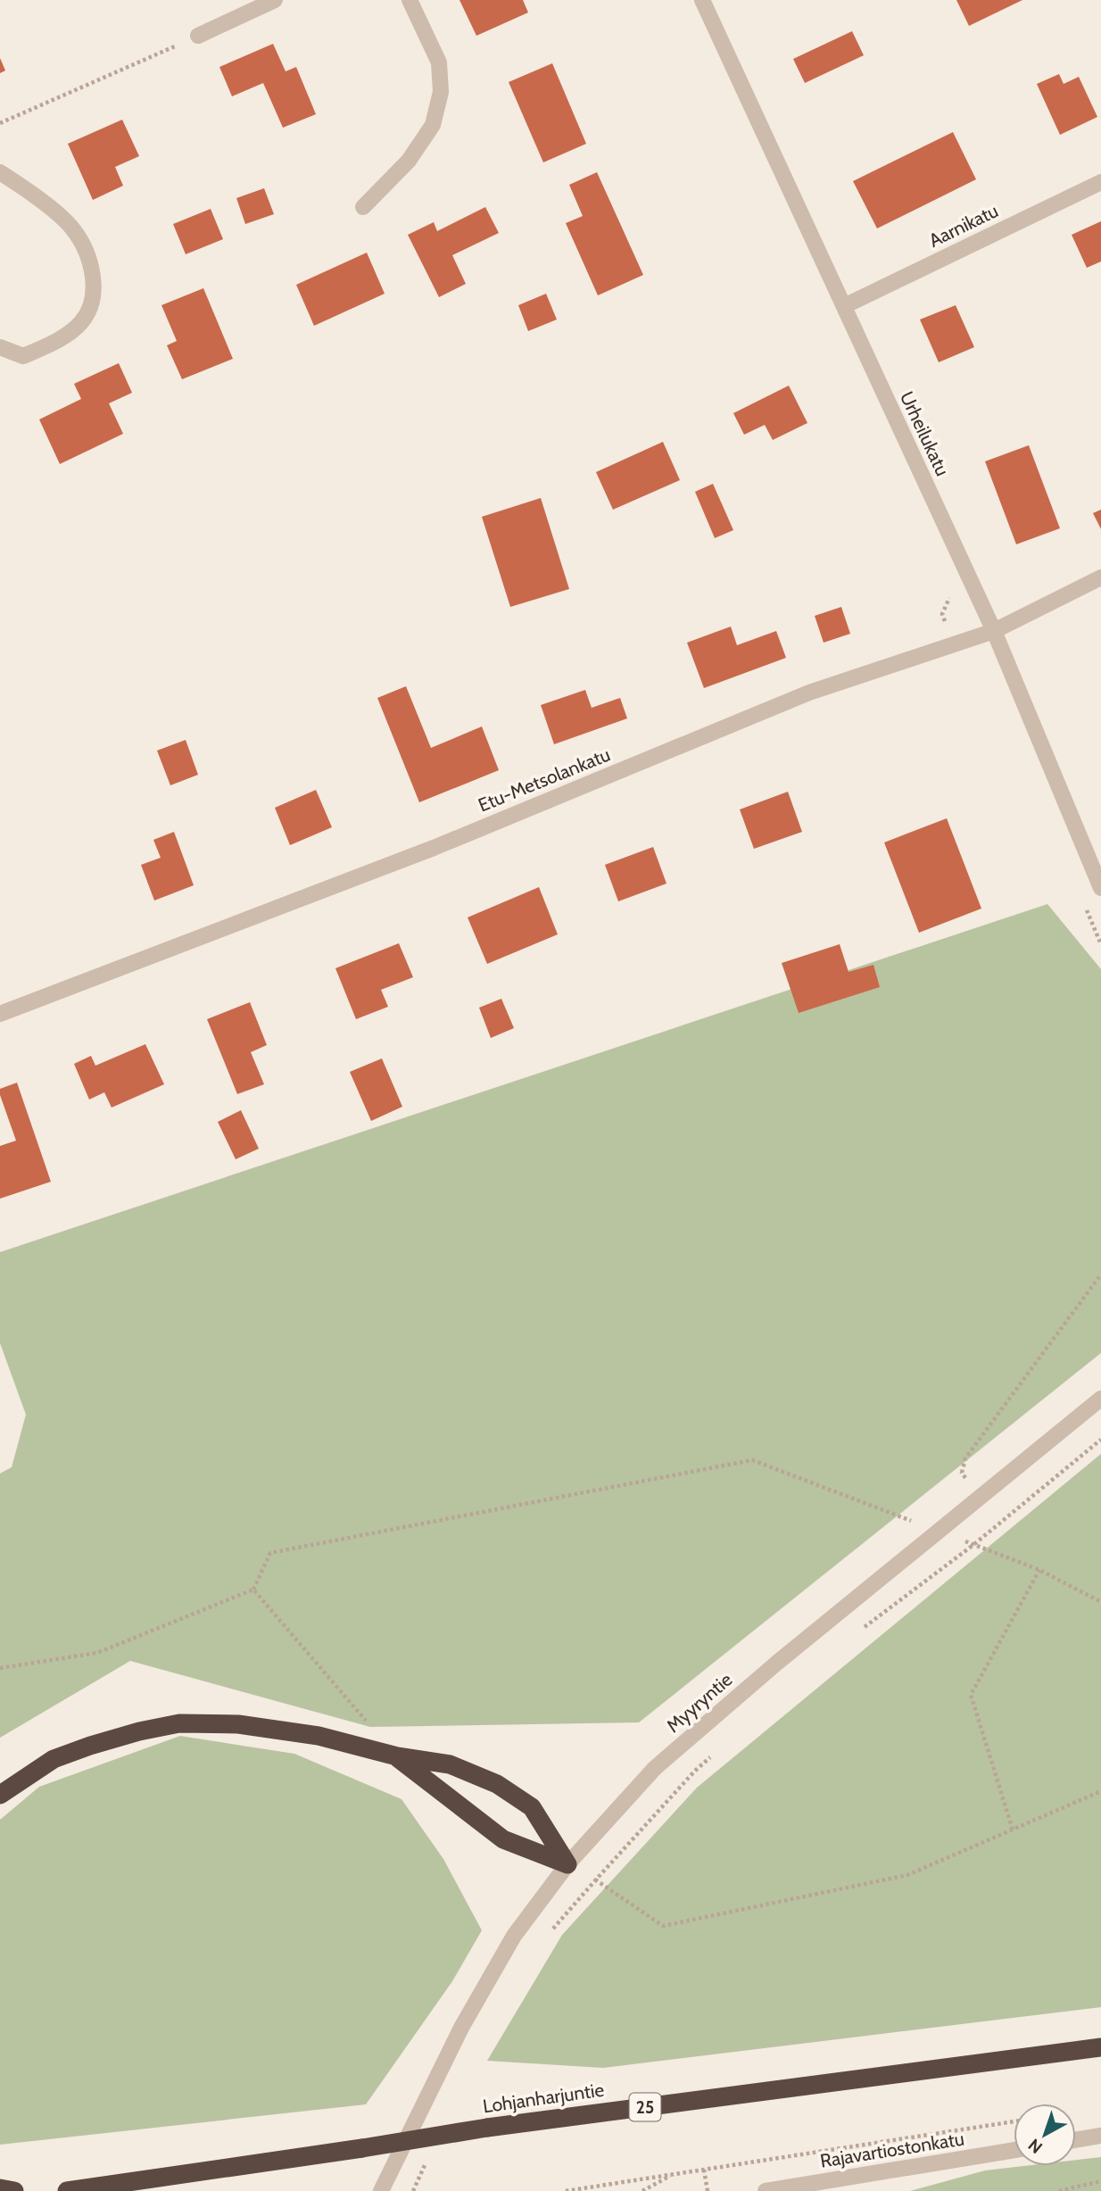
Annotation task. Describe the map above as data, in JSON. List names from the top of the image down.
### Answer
{
  "streets": {
    "highway": ["Lohjanharjuntie", "25"],
    "street": [
      "Aarnikatu",
      "Urheilukatu",
      "Etu-Metsolankatu",
      "Myyryntie",
      "Rajavartiostonkatu"
    ]
  },
  "crossings": [
    ["Aarnikatu", "Urheilukatu"],
    ["Urheilukatu", "Etu-Metsolankatu"]
  ],
  "north": "bottom left"
}
